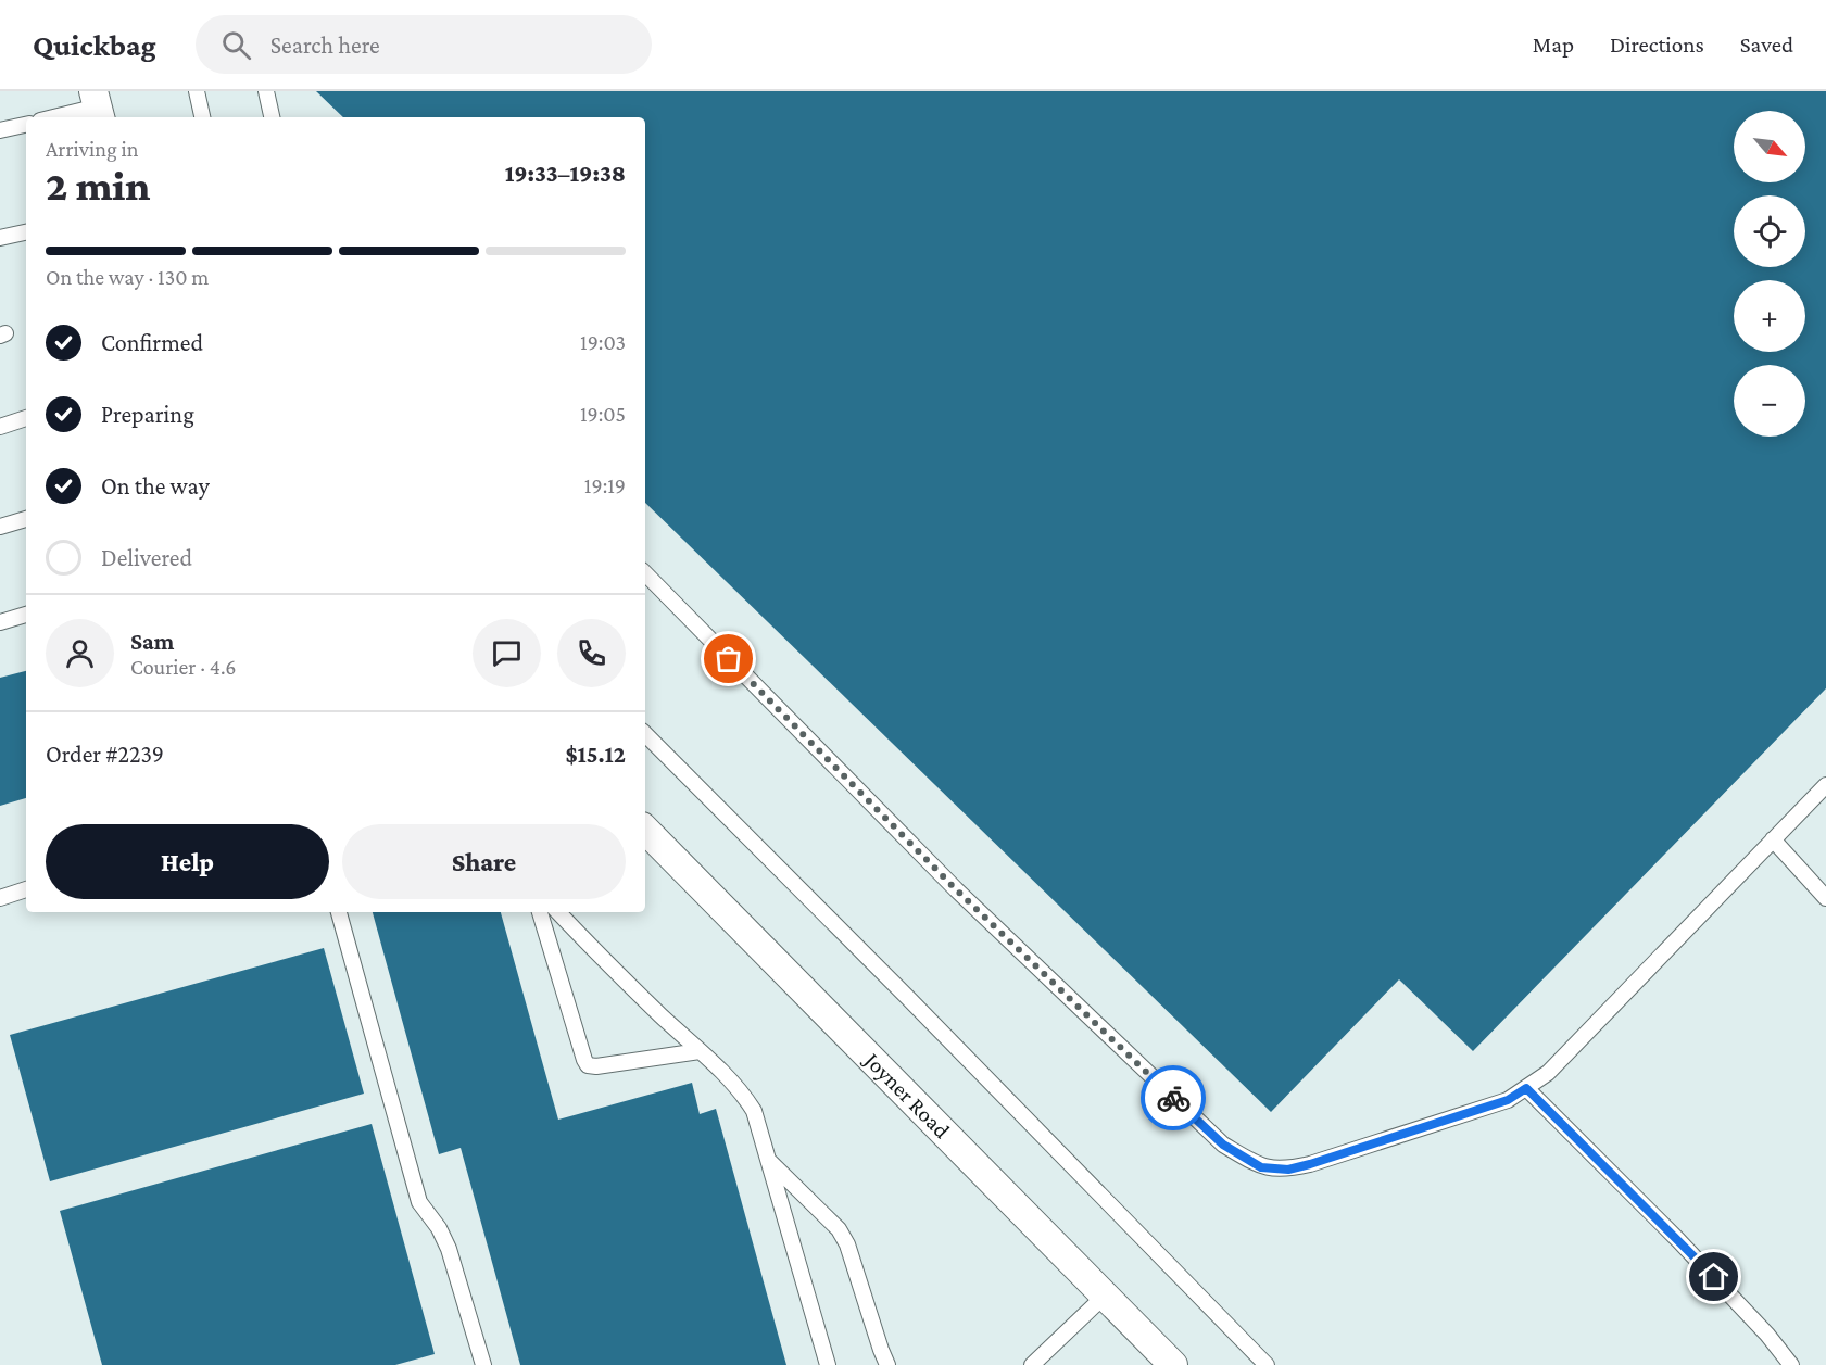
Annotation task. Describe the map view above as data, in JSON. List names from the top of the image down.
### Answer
{
  "streets": {
    "street": ["Joyner Road"]
  },
  "north": "bottom right",
  "page": {
    "header": "Quickbag",
    "search": "Search here",
    "nav": ["Map", "Directions", "Saved"],
    "map_buttons": ["+", "−"],
    "heading": ["2 min", "Arriving in", "19:33–19:38"],
    "panel": [
      "Sam",
      "Courier · 4.6",
      "Order #2239",
      "$15.12"
    ],
    "bar": "On the way · 130 m",
    "list": [
      ["Confirmed", "19:03"],
      ["Preparing", "19:05"],
      ["On the way", "19:19"],
      "Delivered"
    ],
    "buttons": ["Help", "Share"]
  }
}
